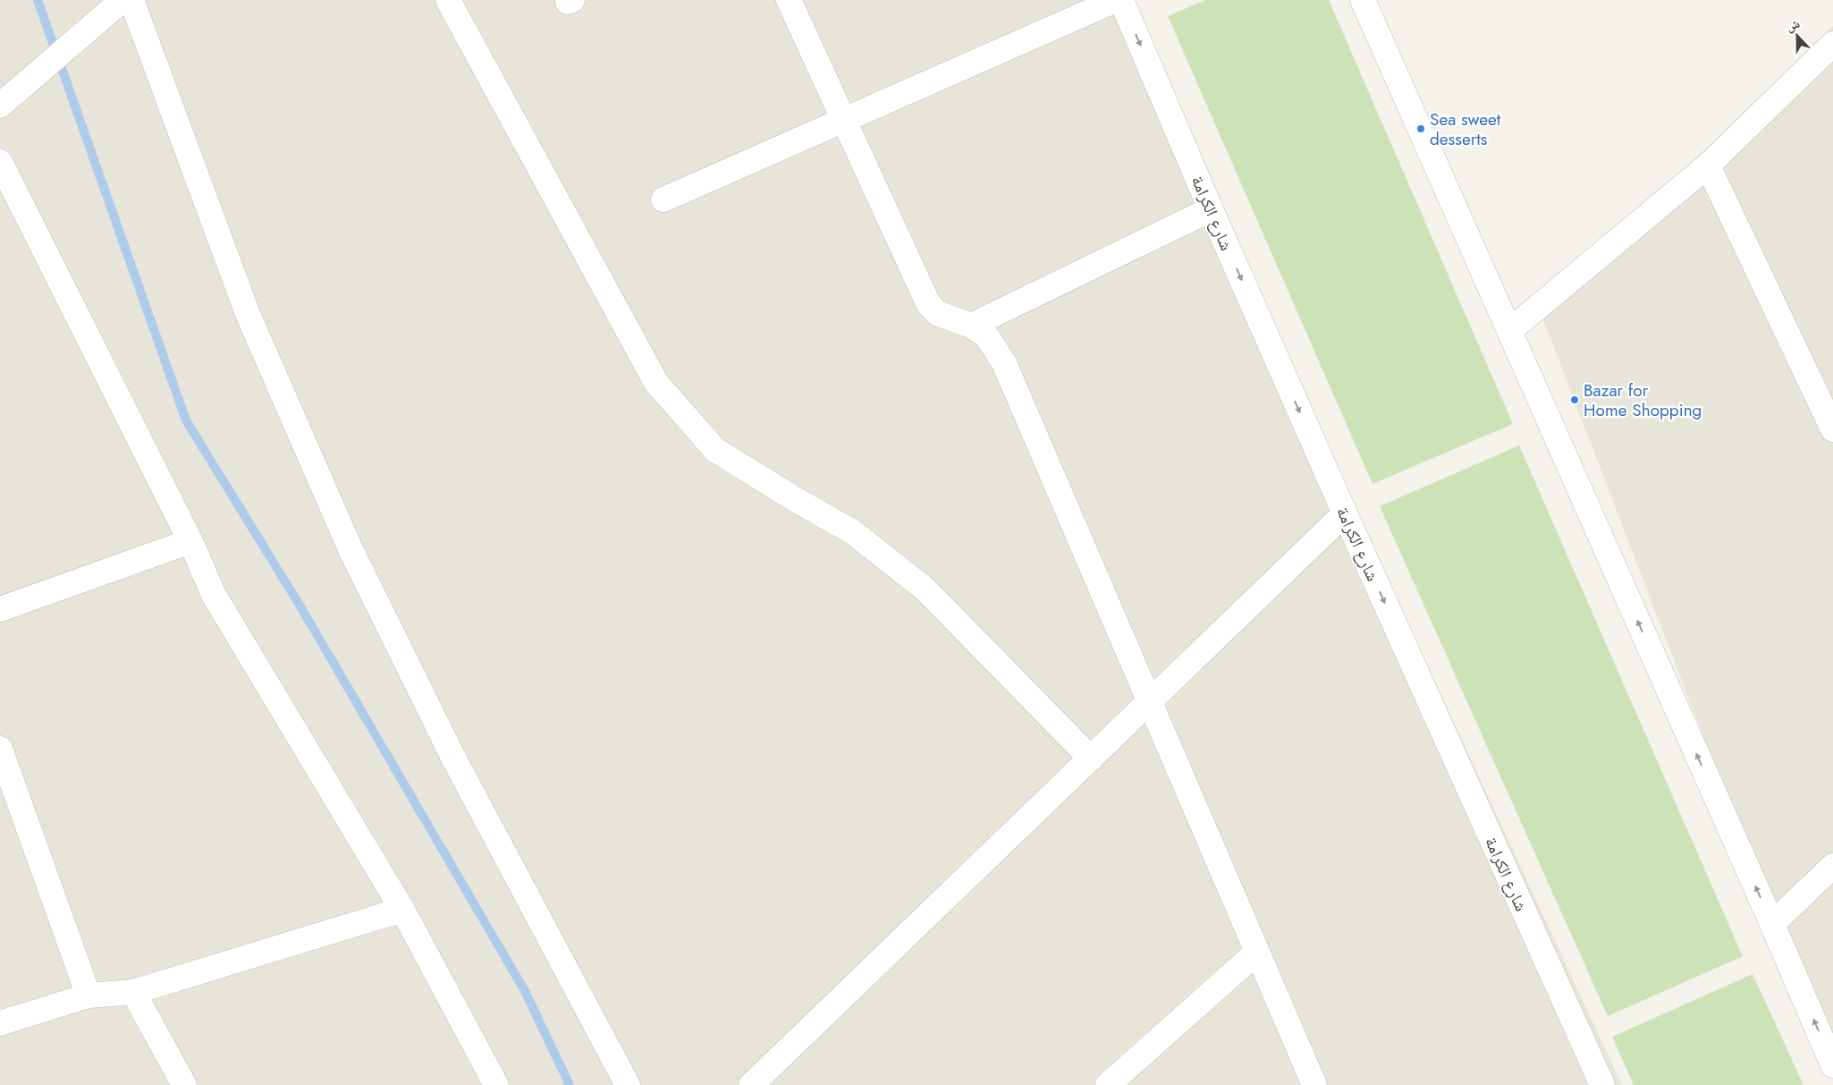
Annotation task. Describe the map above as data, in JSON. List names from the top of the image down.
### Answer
{
  "streets": {
    "street": ["شارع الكرامة"]
  },
  "one_way": ["شارع الكرامة"],
  "places": ["Sea sweet desserts", "Bazar for Home Shopping"],
  "north": "top"
}
